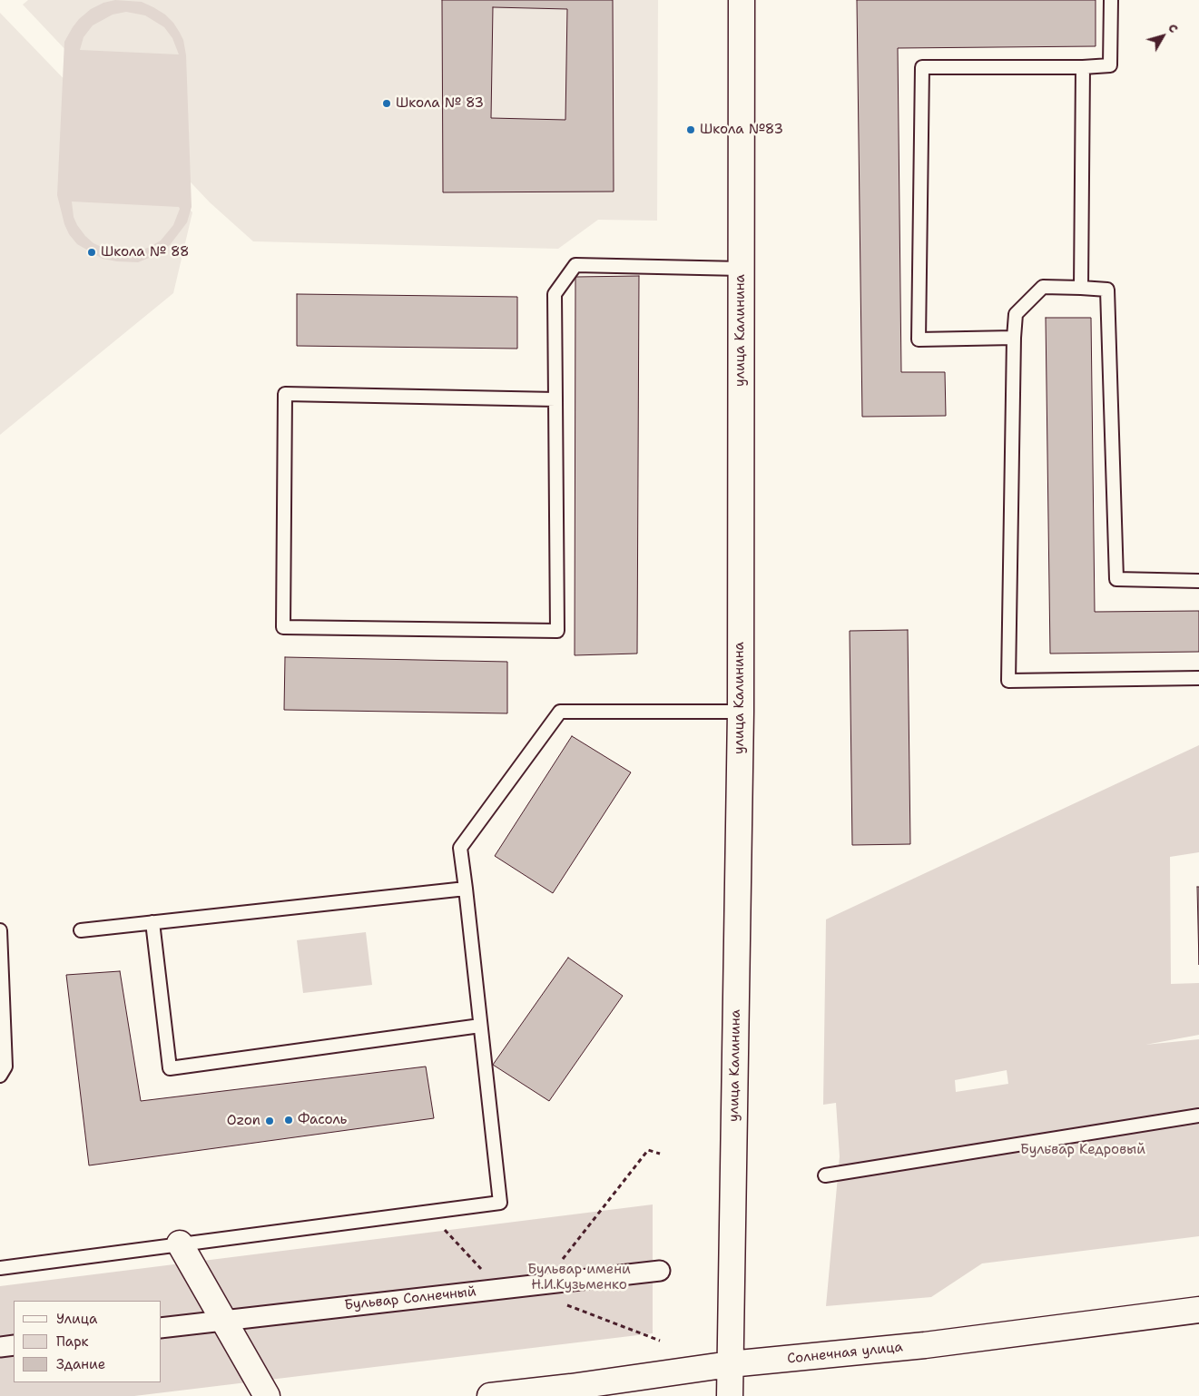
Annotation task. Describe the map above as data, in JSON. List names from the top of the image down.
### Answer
{
  "streets": {
    "main road": ["улица Калинина", "Солнечная улица"],
    "street": ["Бульвар Солнечный"]
  },
  "crossings": [
    ["улица Калинина", "Солнечная улица"]
  ],
  "parks": ["Бульвар Кедровый", "Бульвар имени Н.И.Кузьменко"],
  "places": [
    "Школа № 83",
    "Школа №83",
    "Школа № 88",
    "Фасоль",
    "Ozon"
  ],
  "legend": ["Улица", "Парк", "Здание"],
  "north": "top right"
}
